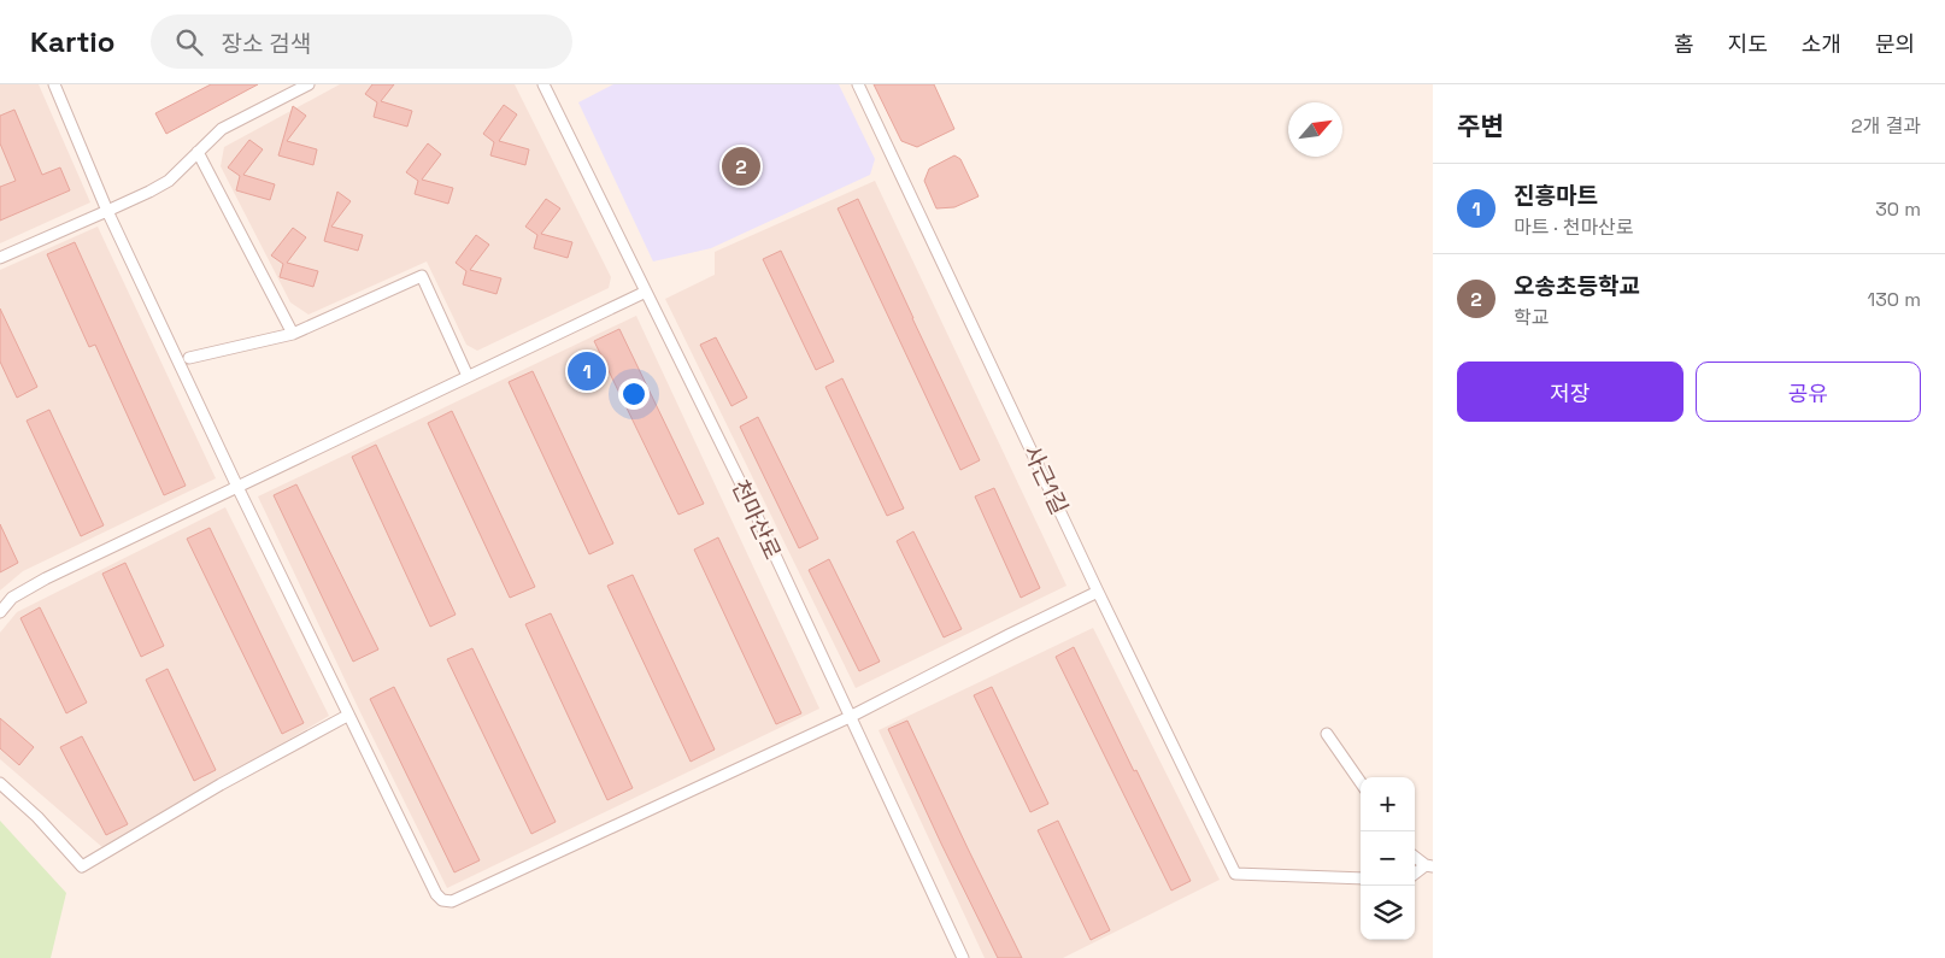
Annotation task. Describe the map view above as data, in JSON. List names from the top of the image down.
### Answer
{
  "streets": {
    "street": ["사근1길", "천마산로"]
  },
  "north": "top right",
  "page": {
    "header": "Kartio",
    "search": "장소 검색",
    "nav": [
      "홈",
      "지도",
      "소개",
      "문의"
    ],
    "heading": ["주변", "2개 결과"],
    "pins": ["2", "1"],
    "list": [
      {
        "mark": "1",
        "name": "진흥마트",
        "note": "마트 · 천마산로",
        "value": "30 m"
      },
      {
        "mark": "2",
        "name": "오송초등학교",
        "note": "학교",
        "value": "130 m"
      }
    ],
    "buttons": ["저장", "공유"],
    "map_buttons": ["+", "−"]
  }
}
